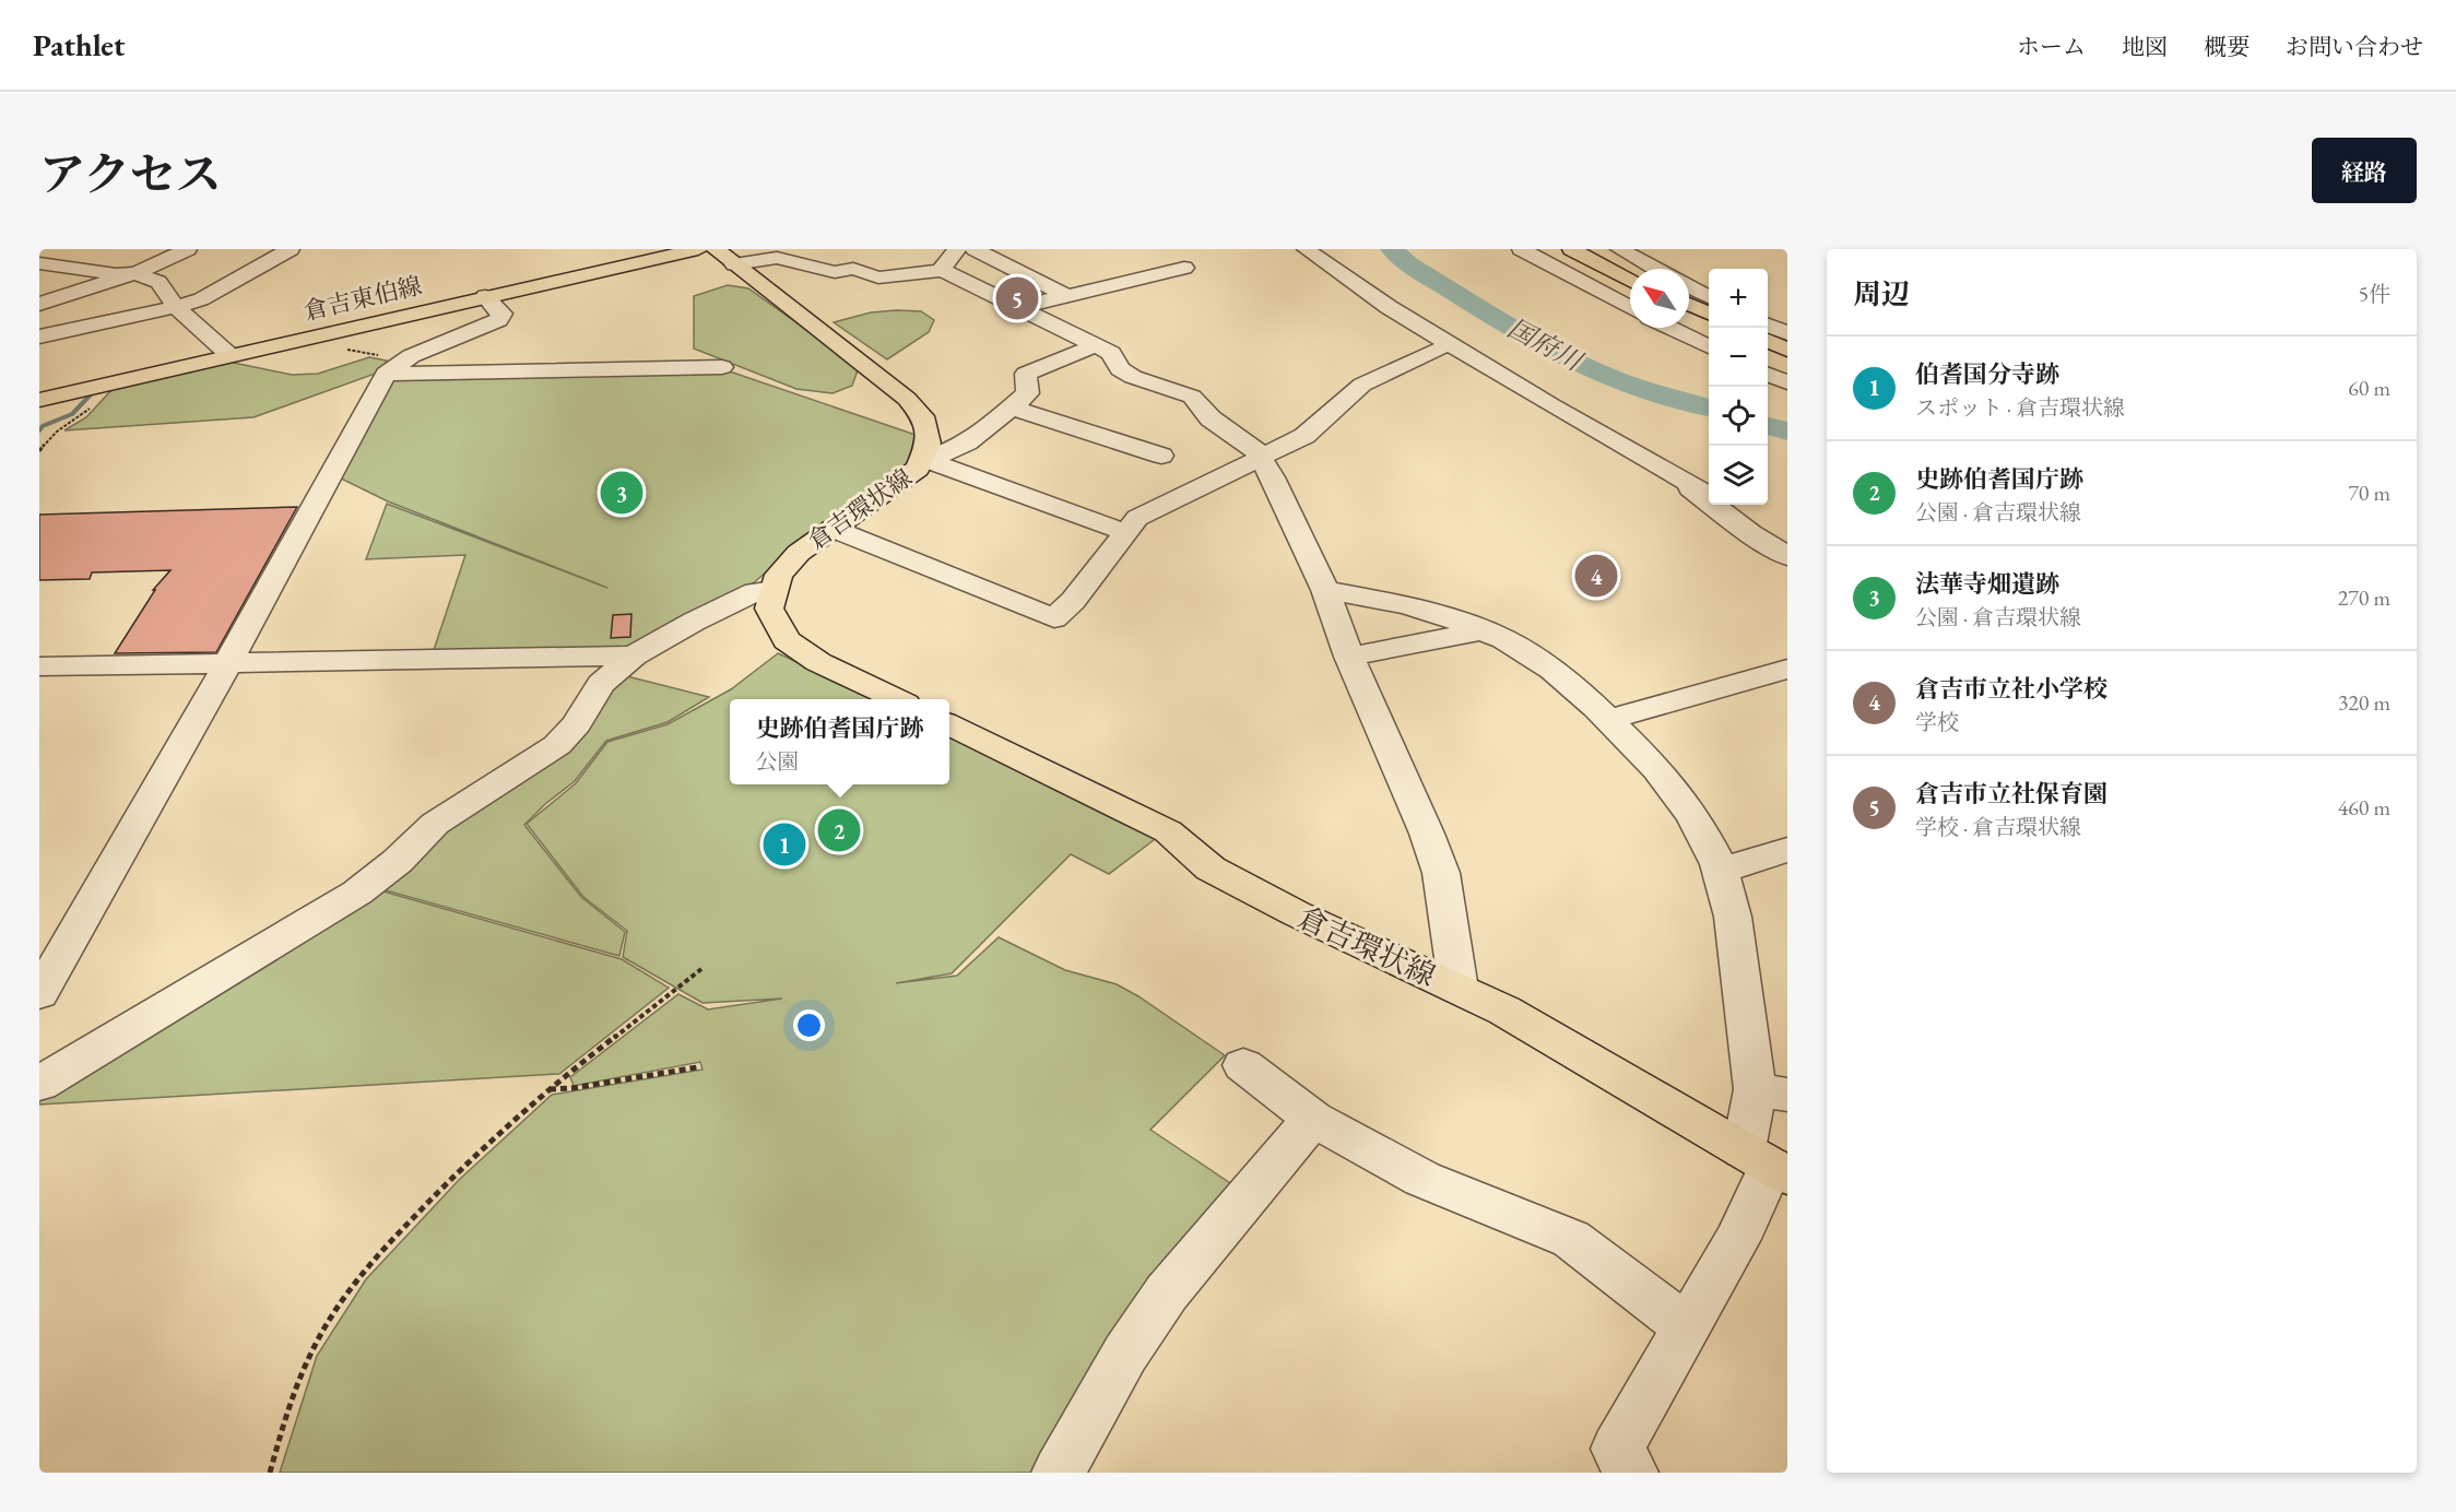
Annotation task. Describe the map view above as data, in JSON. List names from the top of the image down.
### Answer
{
  "streets": {
    "main road": ["倉吉東伯線", "倉吉環状線"]
  },
  "water": ["国府川"],
  "north": "top left",
  "page": {
    "header": "Pathlet",
    "nav": [
      "ホーム",
      "地図",
      "概要",
      "お問い合わせ"
    ],
    "title": "アクセス",
    "buttons": "経路",
    "heading": ["周辺", "5件"],
    "map_buttons": ["+", "−"],
    "pins": [
      "5",
      "3",
      "4",
      "2",
      "1"
    ],
    "list": [
      {
        "mark": "1",
        "name": "伯耆国分寺跡",
        "note": "スポット · 倉吉環状線",
        "value": "60 m"
      },
      {
        "mark": "2",
        "name": "史跡伯耆国庁跡",
        "note": "公園 · 倉吉環状線",
        "value": "70 m"
      },
      {
        "mark": "3",
        "name": "法華寺畑遺跡",
        "note": "公園 · 倉吉環状線",
        "value": "270 m"
      },
      {
        "mark": "4",
        "name": "倉吉市立社小学校",
        "note": "学校",
        "value": "320 m"
      },
      {
        "mark": "5",
        "name": "倉吉市立社保育園",
        "note": "学校 · 倉吉環状線",
        "value": "460 m"
      }
    ],
    "popup": ["史跡伯耆国庁跡", "公園"]
  }
}
